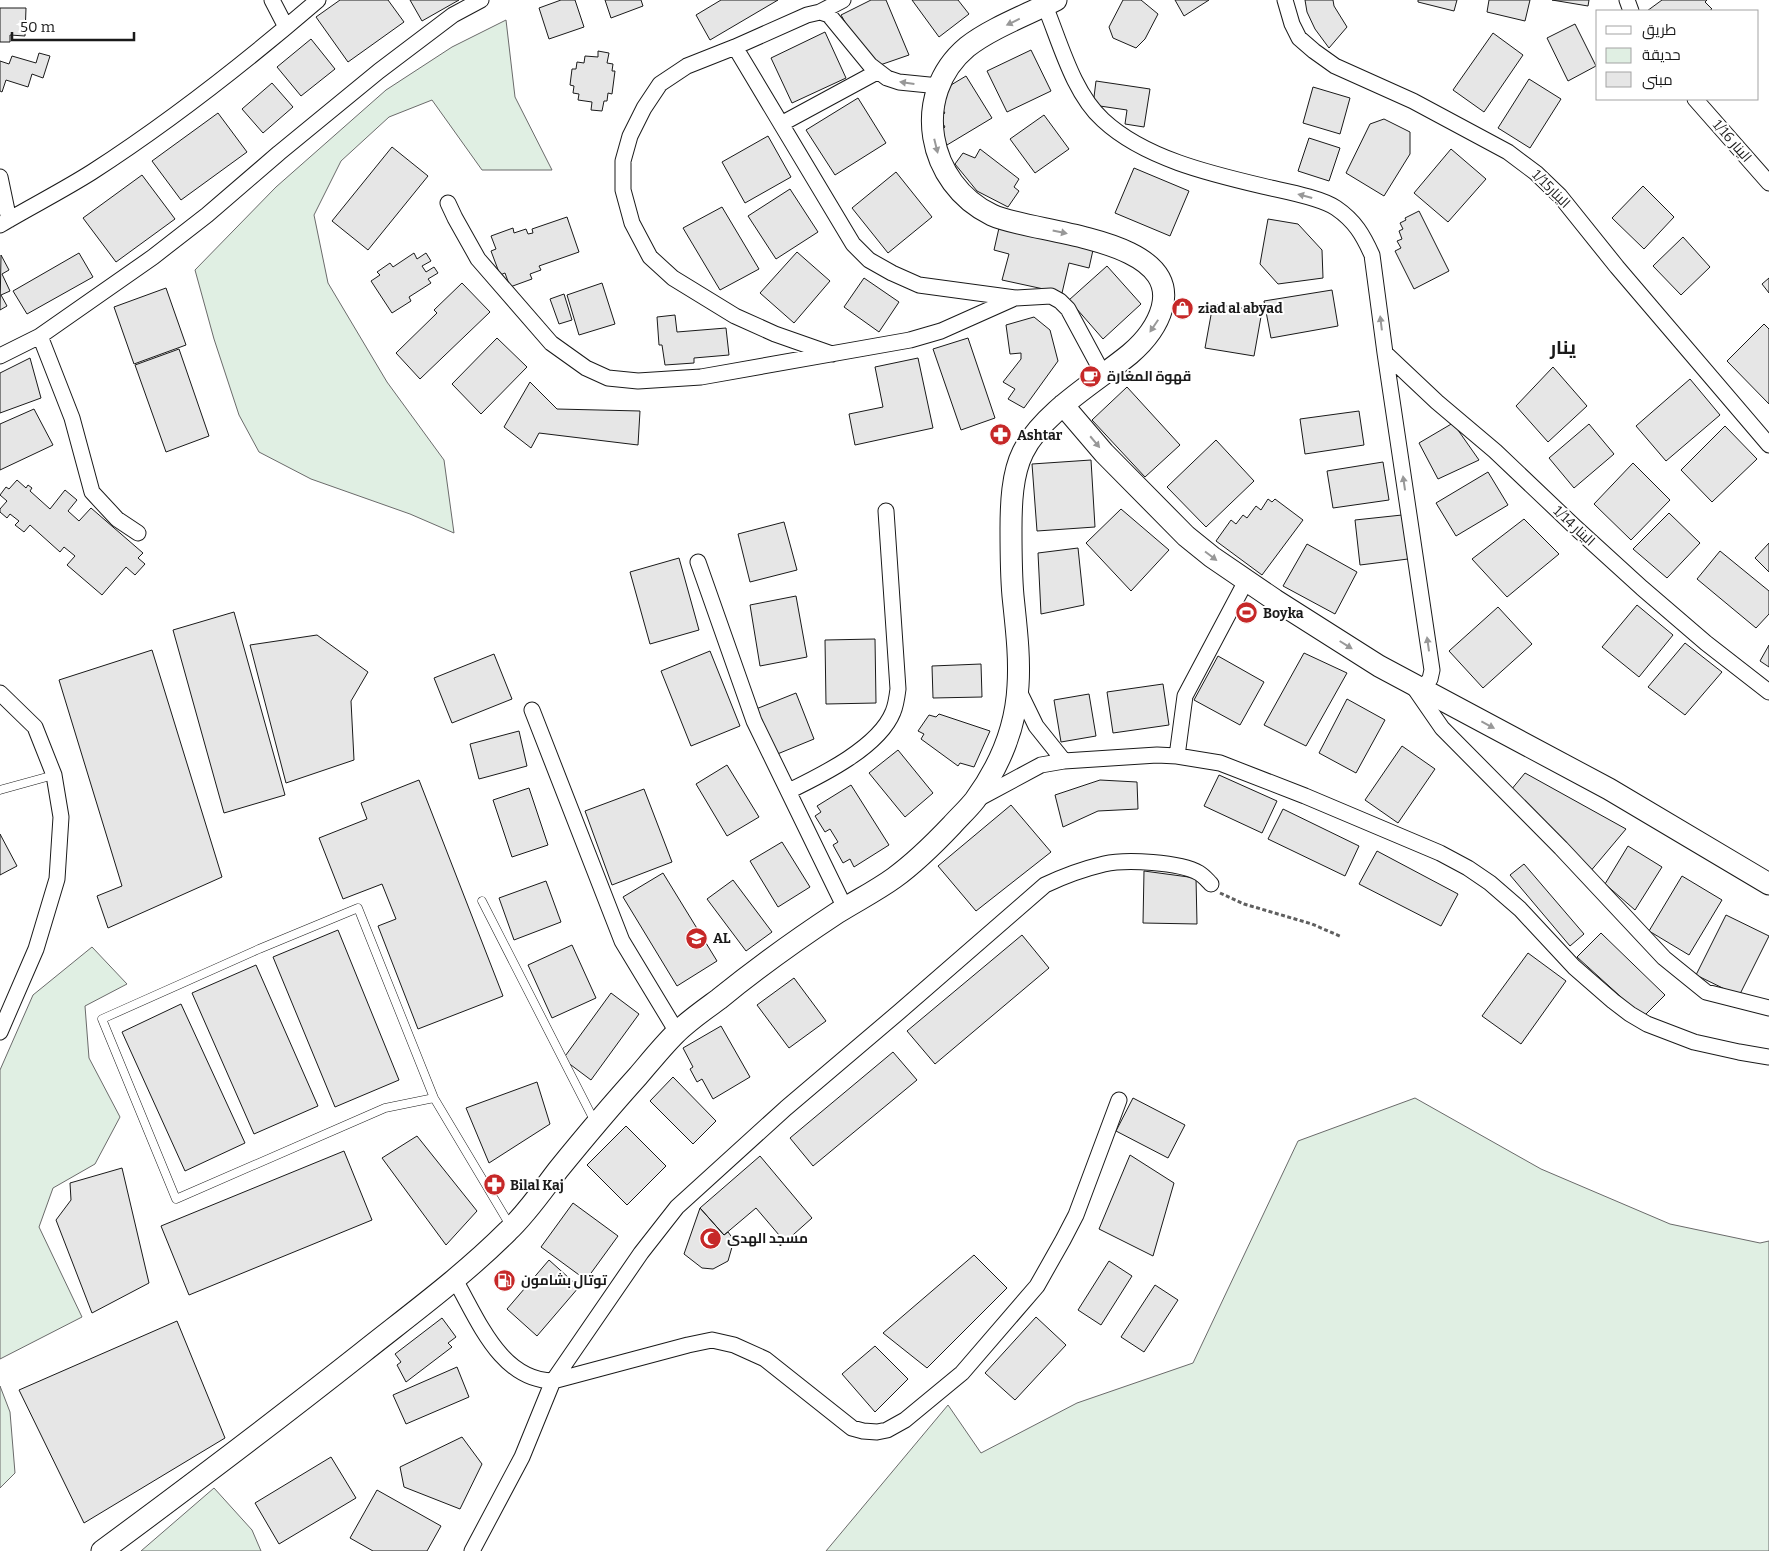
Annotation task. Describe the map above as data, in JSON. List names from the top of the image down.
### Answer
{
  "streets": {
    "street": ["الينار 1/16", "الينار1/15", "الينار 1/14"]
  },
  "districts": ["ينار"],
  "places": {
    "shop": ["ziad al abyad"],
    "cafe": ["قهوة المغارة"],
    "pharmacy": ["Ashtar", "Bilal Kaj"],
    "sports": ["Boyka"],
    "school or university": ["AL"],
    "mosque": ["مسجد الهدى"],
    "fuel station": ["توتال بشامون"]
  },
  "legend": ["طريق", "حديقة", "مبنى"],
  "scale_bar": "50 m"
}
